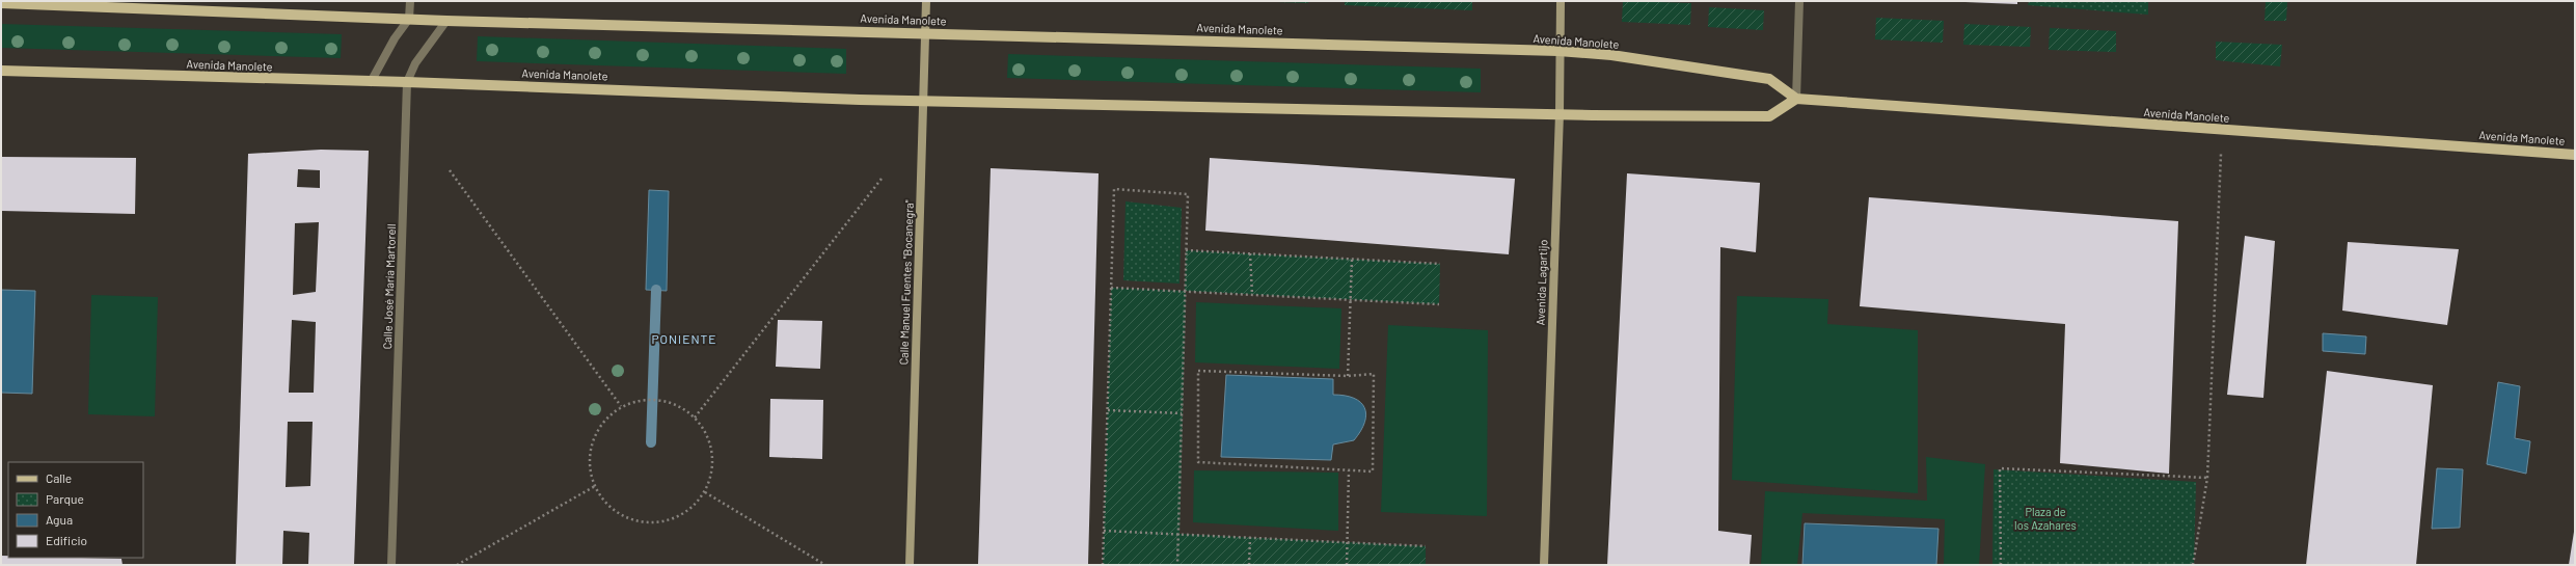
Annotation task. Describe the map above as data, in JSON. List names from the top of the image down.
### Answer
{
  "streets": {
    "main road": ["Avenida Manolete"],
    "street": ["Calle Manuel Fuentes \"Bocanegra\"", "Avenida Lagartijo", "Calle José María Martorell"]
  },
  "crossings": [
    ["Avenida Manolete", "Calle Manuel Fuentes \"Bocanegra\""],
    ["Avenida Manolete", "Avenida Lagartijo"],
    ["Avenida Manolete", "Calle José María Martorell"]
  ],
  "districts": ["PONIENTE"],
  "parks": ["Plaza de los Azahares"],
  "legend": [
    "Calle",
    "Parque",
    "Agua",
    "Edificio"
  ]
}
